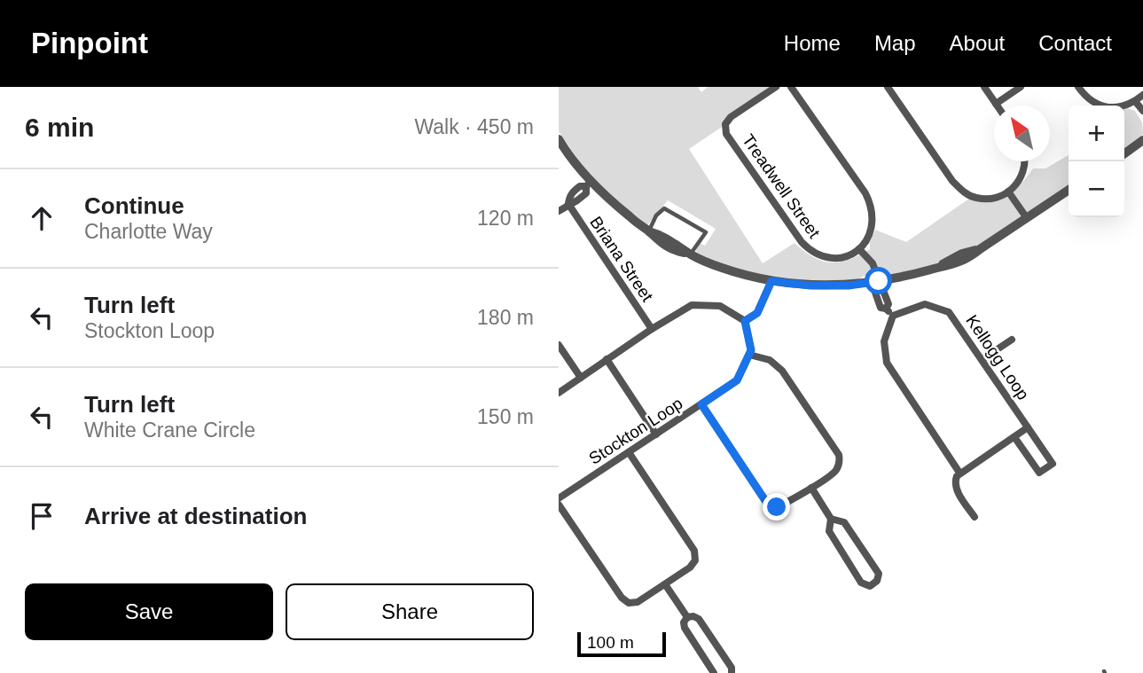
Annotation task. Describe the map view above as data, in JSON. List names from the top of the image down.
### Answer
{
  "streets": {
    "street": [
      "Treadwell Street",
      "Briana Street",
      "Kellogg Loop",
      "Stockton Loop"
    ]
  },
  "scale_bar": "100 m",
  "north": "top left",
  "page": {
    "header": "Pinpoint",
    "nav": [
      "Home",
      "Map",
      "About",
      "Contact"
    ],
    "heading": ["6 min", "Walk · 450 m"],
    "map_buttons": ["+", "−"],
    "list": [
      ["Continue", "Charlotte Way", "120 m"],
      ["Turn left", "Stockton Loop", "180 m"],
      ["Turn left", "White Crane Circle", "150 m"],
      "Arrive at destination"
    ],
    "buttons": ["Save", "Share"],
    "scale": "100 m"
  }
}
